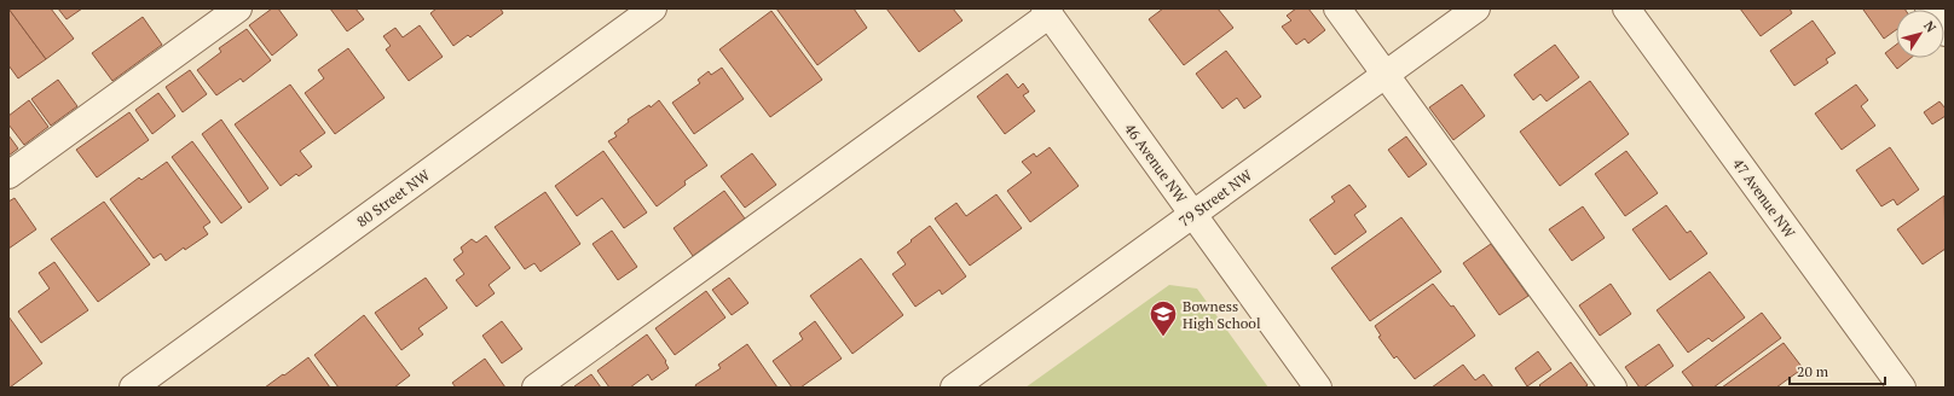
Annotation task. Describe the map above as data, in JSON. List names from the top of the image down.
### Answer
{
  "streets": {
    "street": [
      "46 Avenue NW",
      "80 Street NW",
      "79 Street NW",
      "47 Avenue NW"
    ]
  },
  "crossings": [
    ["46 Avenue NW", "79 Street NW"]
  ],
  "places": {
    "school or university": ["Bowness High School"]
  },
  "scale_bar": "20 m",
  "north": "top right"
}
